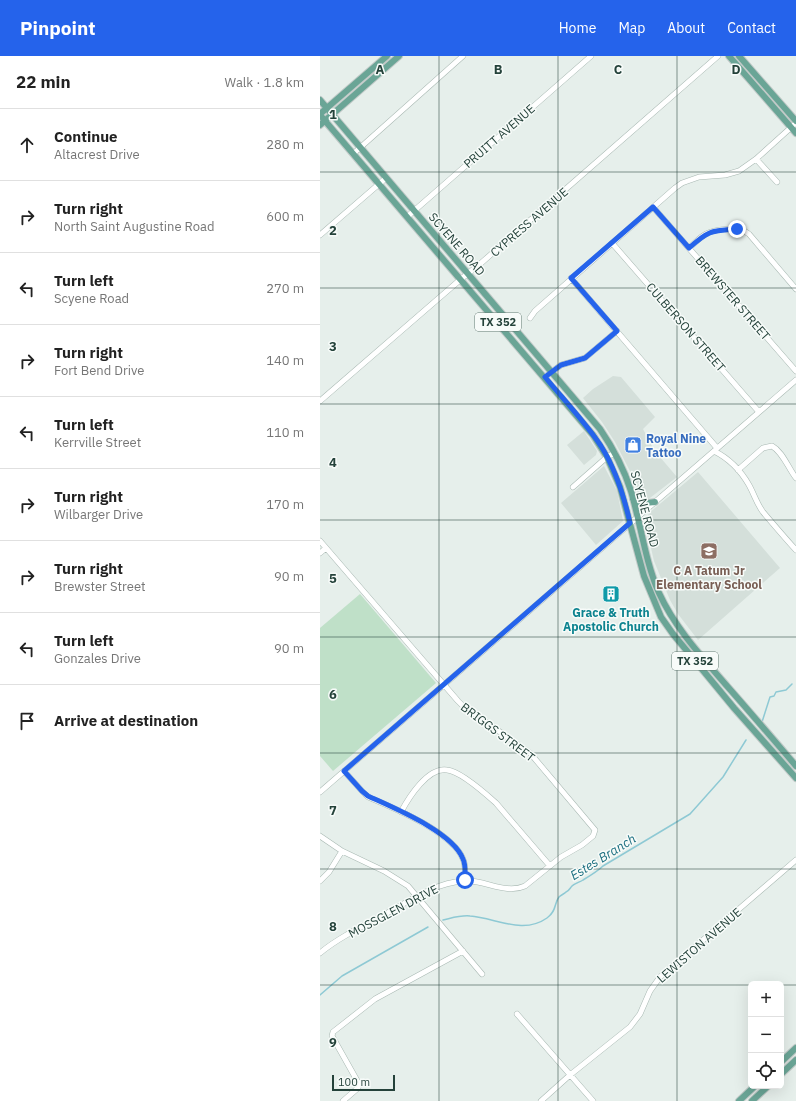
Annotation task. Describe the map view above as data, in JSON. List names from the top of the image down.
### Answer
{
  "streets": {
    "main road": ["SCYENE ROAD", "TX 352"],
    "street": [
      "PRUITT AVENUE",
      "CYPRESS AVENUE",
      "BREWSTER STREET",
      "CULBERSON STREET",
      "BRIGGS STREET",
      "MOSSGLEN DRIVE",
      "LEWISTON AVENUE"
    ]
  },
  "crossings": [
    ["PRUITT AVENUE", "SCYENE ROAD"],
    ["CYPRESS AVENUE", "SCYENE ROAD"],
    ["BRIGGS STREET", "MOSSGLEN DRIVE"]
  ],
  "water": ["Estes Branch"],
  "places": {
    "shop": ["Royal Nine Tattoo"],
    "school or university": ["C A Tatum Jr Elementary School"],
    "building": ["Grace & Truth Apostolic Church"]
  },
  "scale_bar": "100 m",
  "page": {
    "header": "Pinpoint",
    "nav": [
      "Home",
      "Map",
      "About",
      "Contact"
    ],
    "heading": ["22 min", "Walk · 1.8 km"],
    "list": [
      ["Continue", "Altacrest Drive", "280 m"],
      ["Turn right", "North Saint Augustine Road", "600 m"],
      ["Turn left", "Scyene Road", "270 m"],
      ["Turn right", "Fort Bend Drive", "140 m"],
      ["Turn left", "Kerrville Street", "110 m"],
      ["Turn right", "Wilbarger Drive", "170 m"],
      ["Turn right", "Brewster Street", "90 m"],
      ["Turn left", "Gonzales Drive", "90 m"],
      "Arrive at destination"
    ],
    "map_buttons": ["+", "−"],
    "scale": "100 m"
  },
  "grid": {
    "columns": [
      "A",
      "B",
      "C",
      "D"
    ],
    "rows": [
      "1",
      "2",
      "3",
      "4",
      "5",
      "6",
      "7",
      "8",
      "9"
    ]
  }
}
